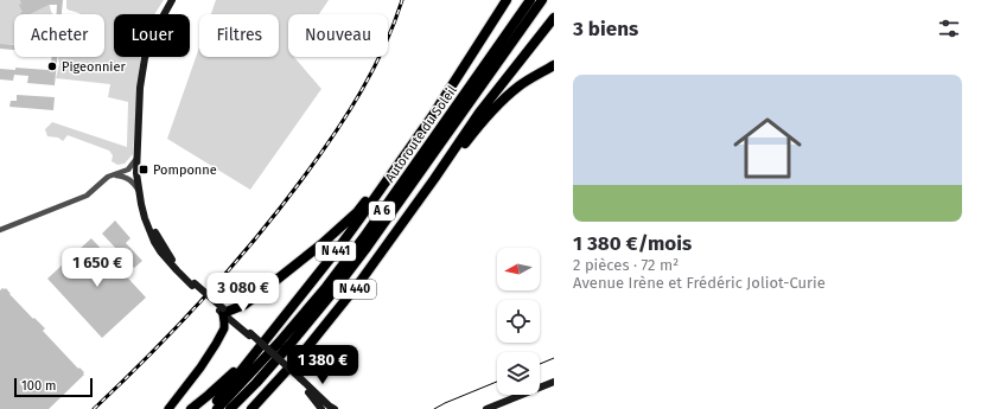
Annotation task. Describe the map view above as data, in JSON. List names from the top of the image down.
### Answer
{
  "streets": {
    "highway": [
      "Autoroute du Soleil",
      "A 6",
      "N 441",
      "N 440"
    ]
  },
  "places": {
    "other": ["Pigeonnier"],
    "transit": ["Pomponne"]
  },
  "scale_bar": "100 m",
  "north": "left",
  "page": {
    "heading": "3 biens",
    "chip": [
      "Acheter",
      "Louer",
      "Filtres",
      "Nouveau"
    ],
    "list": [
      {
        "name": "1 380 €/mois",
        "note": "2 pièces · 72 m² · Avenue Irène et Frédéric Joliot-Curie"
      }
    ],
    "price": ["1 650 €", "3 080 €", "1 380 €"],
    "scale": "100 m"
  }
}
